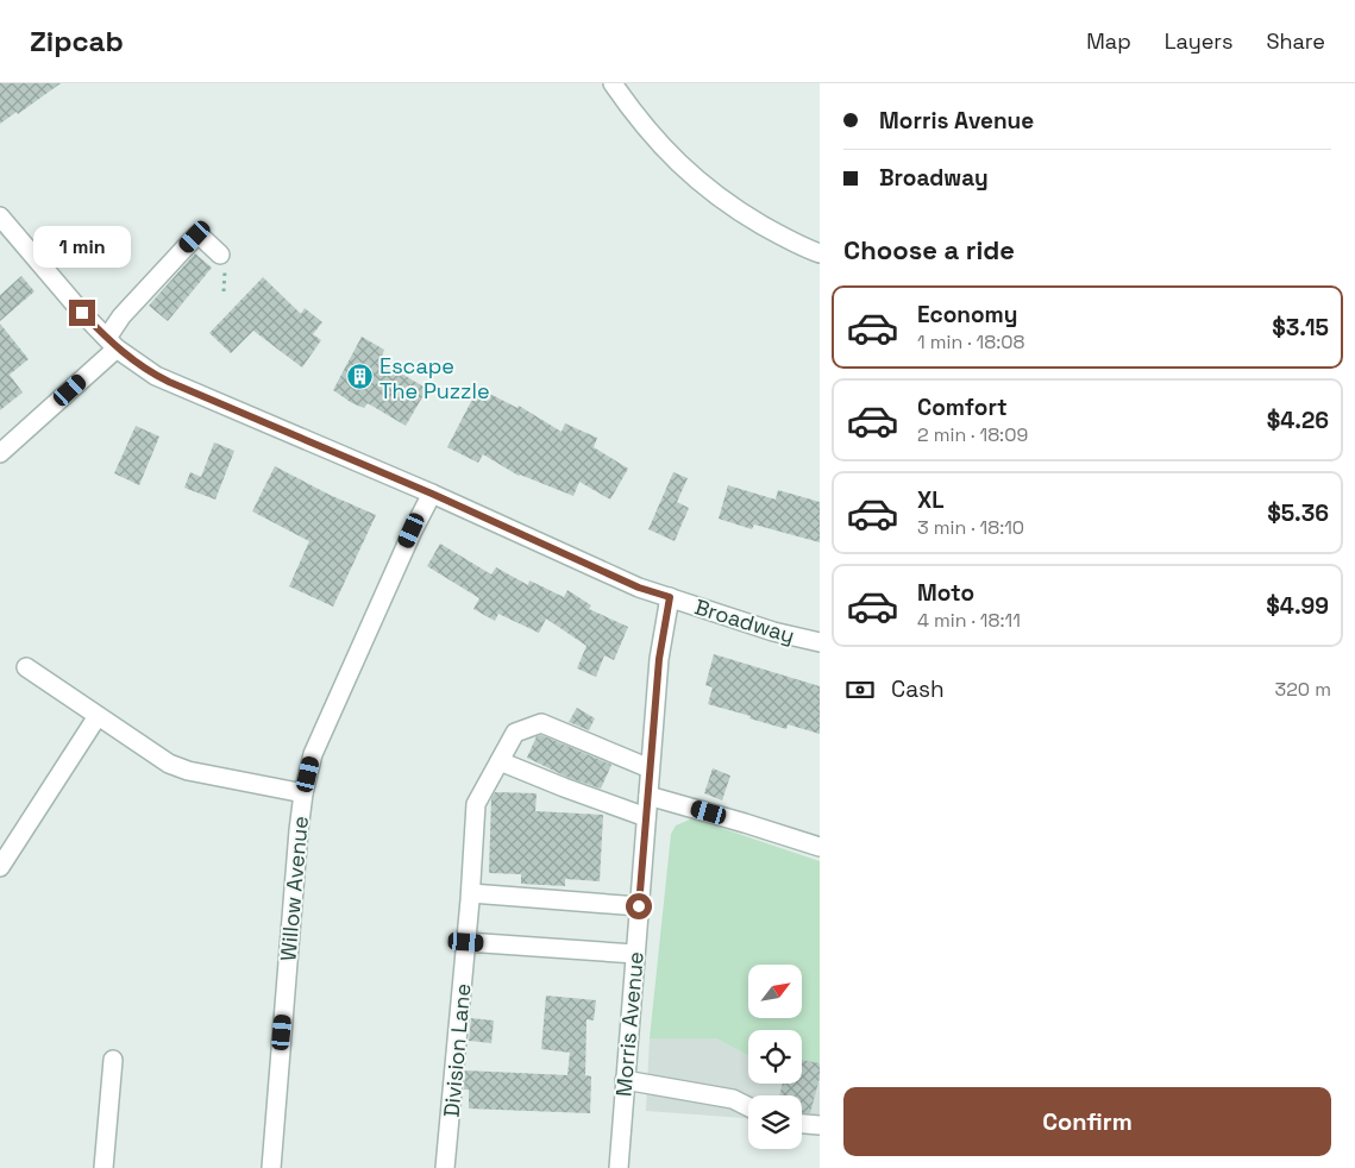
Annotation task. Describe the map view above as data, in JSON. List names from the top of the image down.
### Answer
{
  "streets": {
    "street": [
      "Broadway",
      "Willow Avenue",
      "Morris Avenue",
      "Division Lane"
    ]
  },
  "crossings": [
    ["Broadway", "Willow Avenue"],
    ["Broadway", "Morris Avenue"],
    ["Morris Avenue", "Division Lane"]
  ],
  "places": {
    "building": ["Escape The Puzzle"]
  },
  "north": "top right",
  "page": {
    "header": "Zipcab",
    "nav": ["Map", "Layers", "Share"],
    "banner": ["Morris Avenue", "Broadway"],
    "heading": "Choose a ride",
    "bubble": "1 min",
    "list": [
      {
        "name": "Economy",
        "note": "1 min · 18:08",
        "value": "$3.15"
      },
      {
        "name": "Comfort",
        "note": "2 min · 18:09",
        "value": "$4.26"
      },
      {
        "name": "XL",
        "note": "3 min · 18:10",
        "value": "$5.36"
      },
      {
        "name": "Moto",
        "note": "4 min · 18:11",
        "value": "$4.99"
      }
    ],
    "pay": ["Cash", "320 m"],
    "buttons": "Confirm"
  }
}
